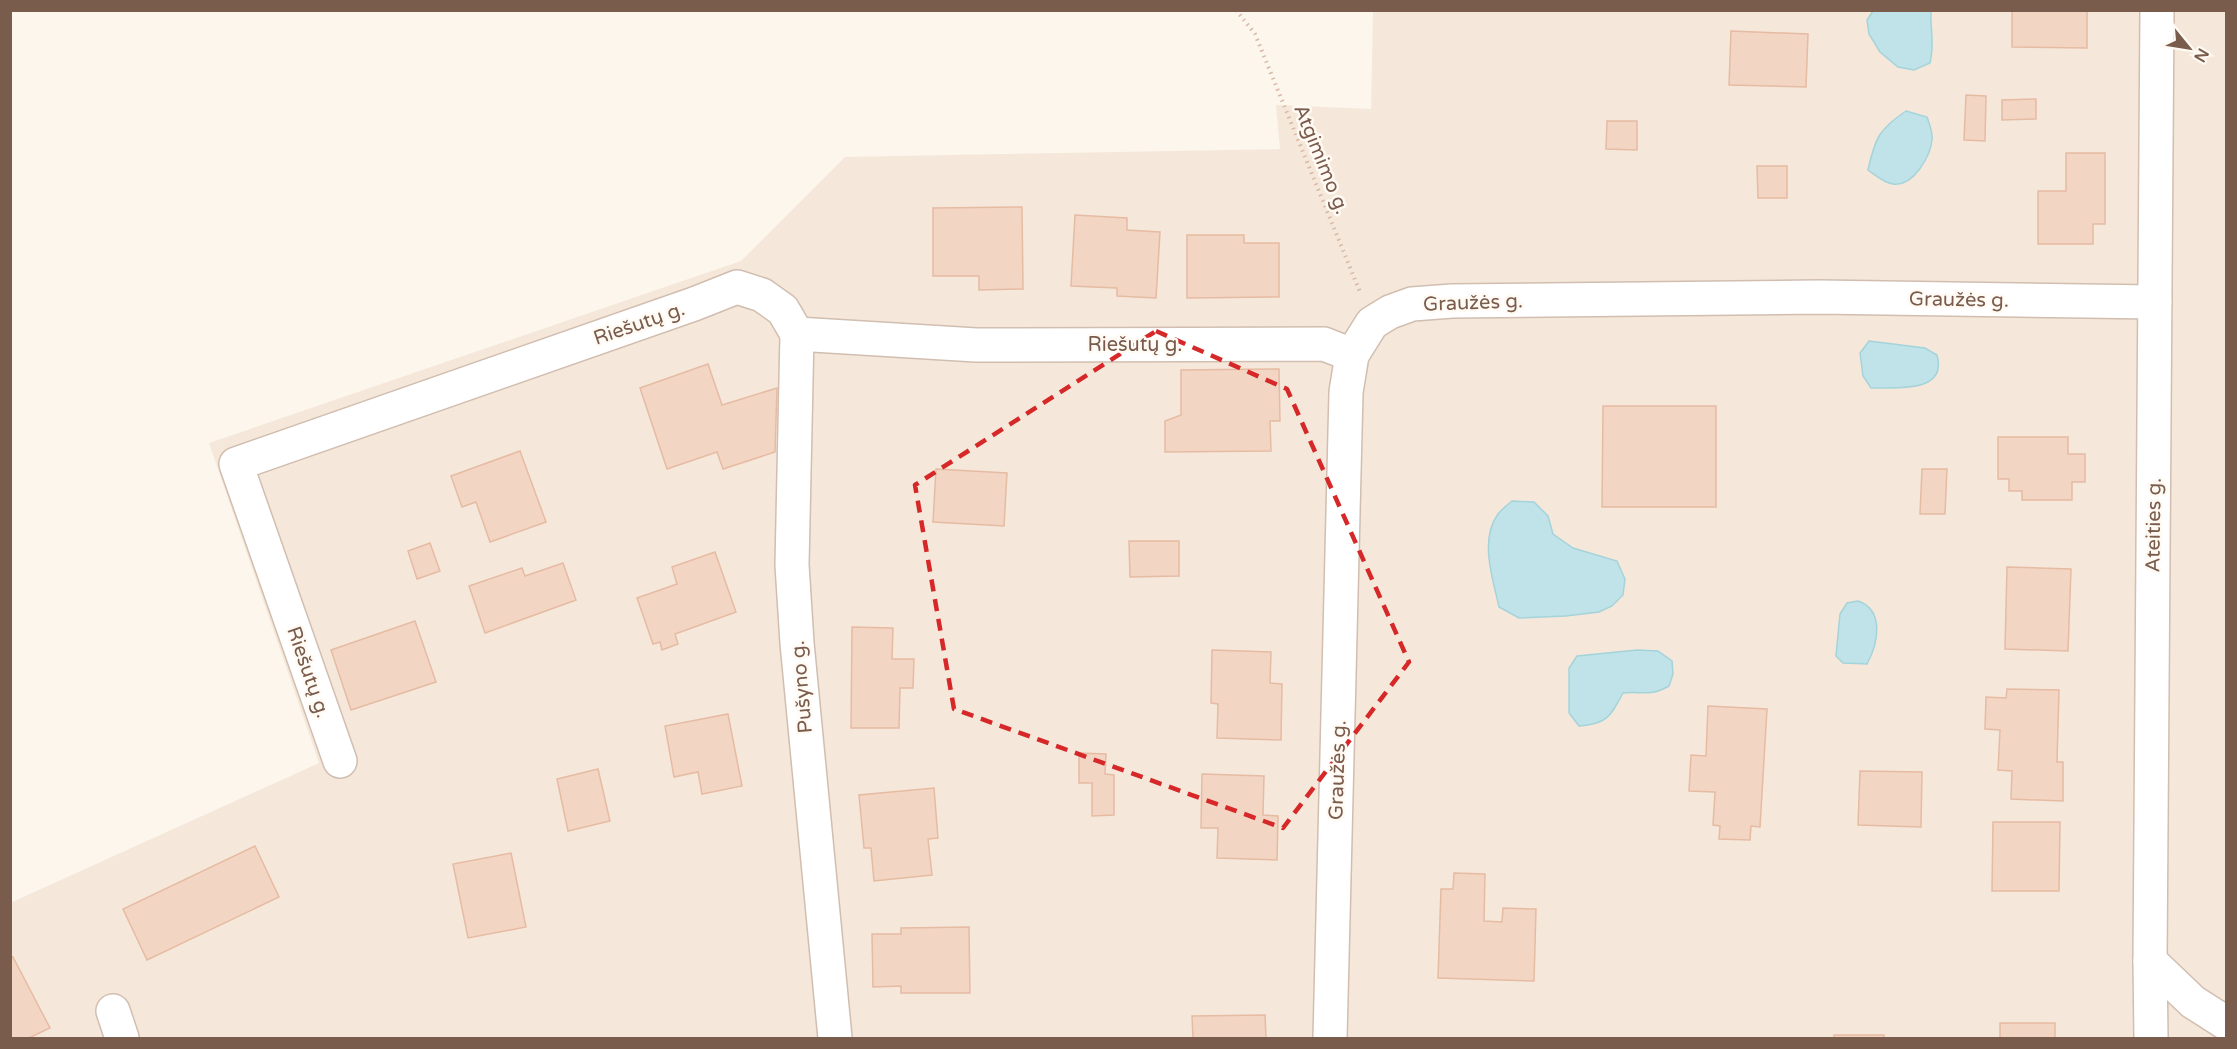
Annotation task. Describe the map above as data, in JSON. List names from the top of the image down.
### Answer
{
  "streets": {
    "street": [
      "Graužės g.",
      "Riešutų g.",
      "Ateities g.",
      "Pušyno g."
    ],
    "path": ["Atgimimo g."]
  },
  "crossings": [
    ["Atgimimo g.", "Graužės g."],
    ["Graužės g.", "Riešutų g."],
    ["Graužės g.", "Ateities g."],
    ["Riešutų g.", "Pušyno g."]
  ],
  "north": "bottom right"
}
